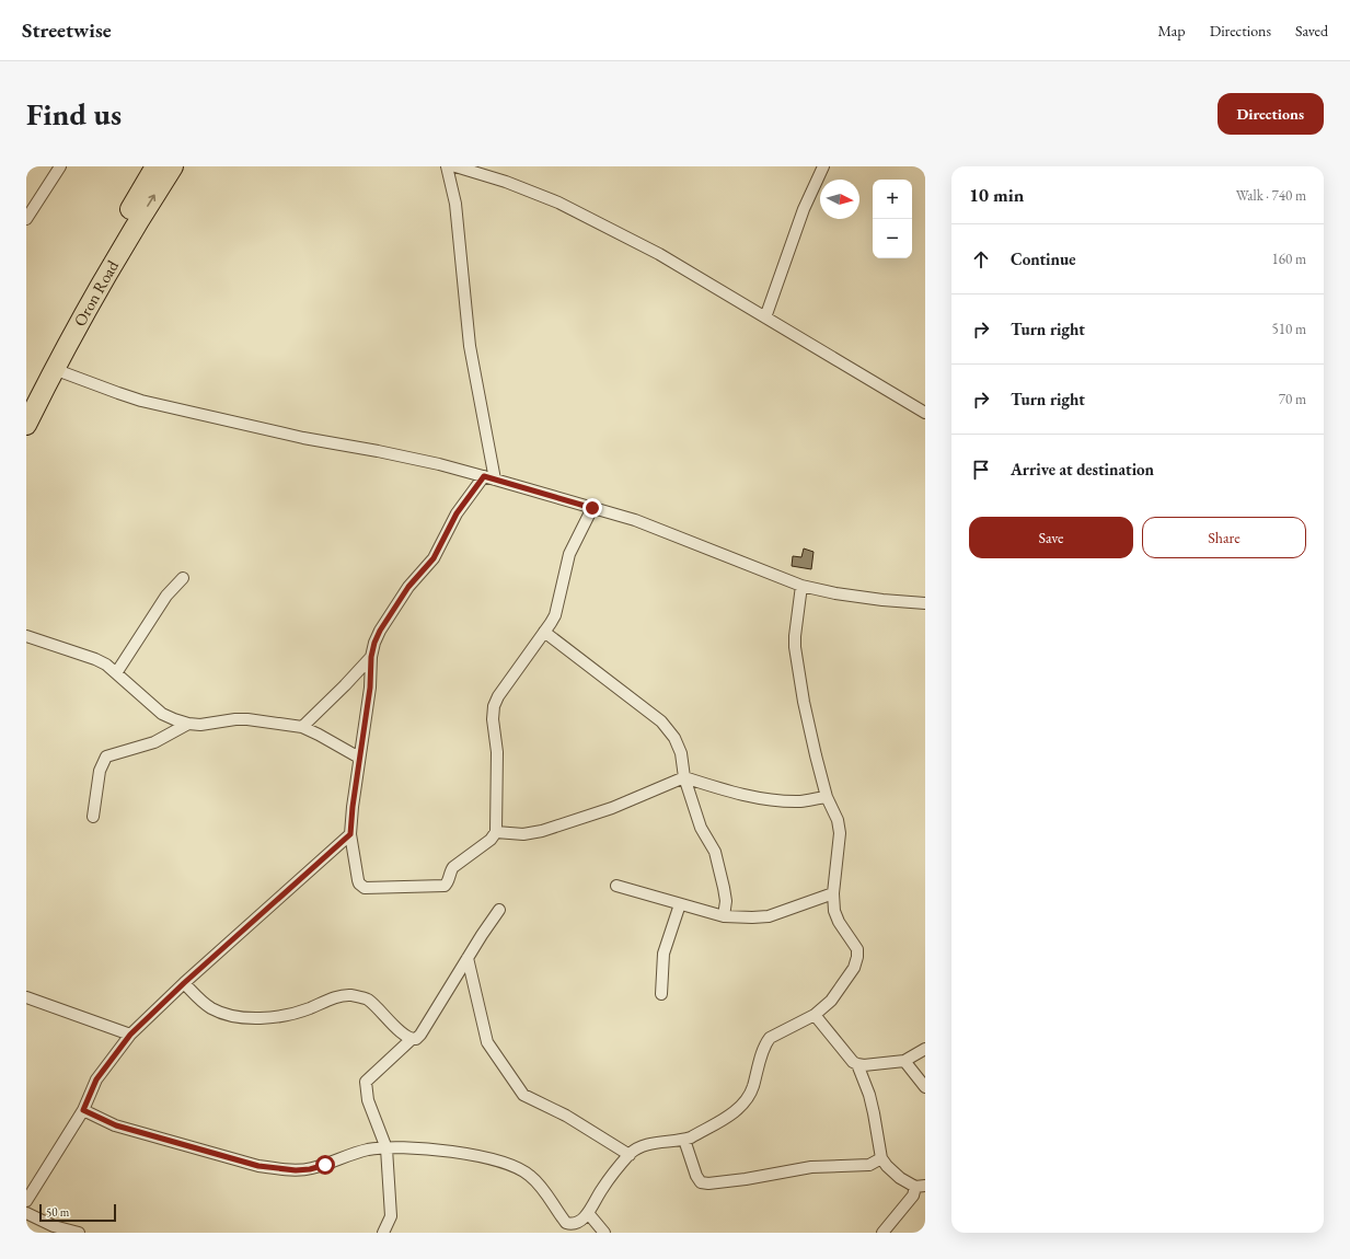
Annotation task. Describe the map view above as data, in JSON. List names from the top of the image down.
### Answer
{
  "streets": {
    "highway": ["Oron Road"]
  },
  "scale_bar": "50 m",
  "north": "right",
  "page": {
    "header": "Streetwise",
    "nav": ["Map", "Directions", "Saved"],
    "buttons": [
      "Directions",
      ["Save", "Share"]
    ],
    "title": "Find us",
    "heading": ["10 min", "Walk · 740 m"],
    "map_buttons": ["+", "−"],
    "list": [
      ["Continue", "160 m"],
      ["Turn right", "510 m"],
      ["Turn right", "70 m"],
      "Arrive at destination"
    ],
    "scale": "50 m"
  }
}
